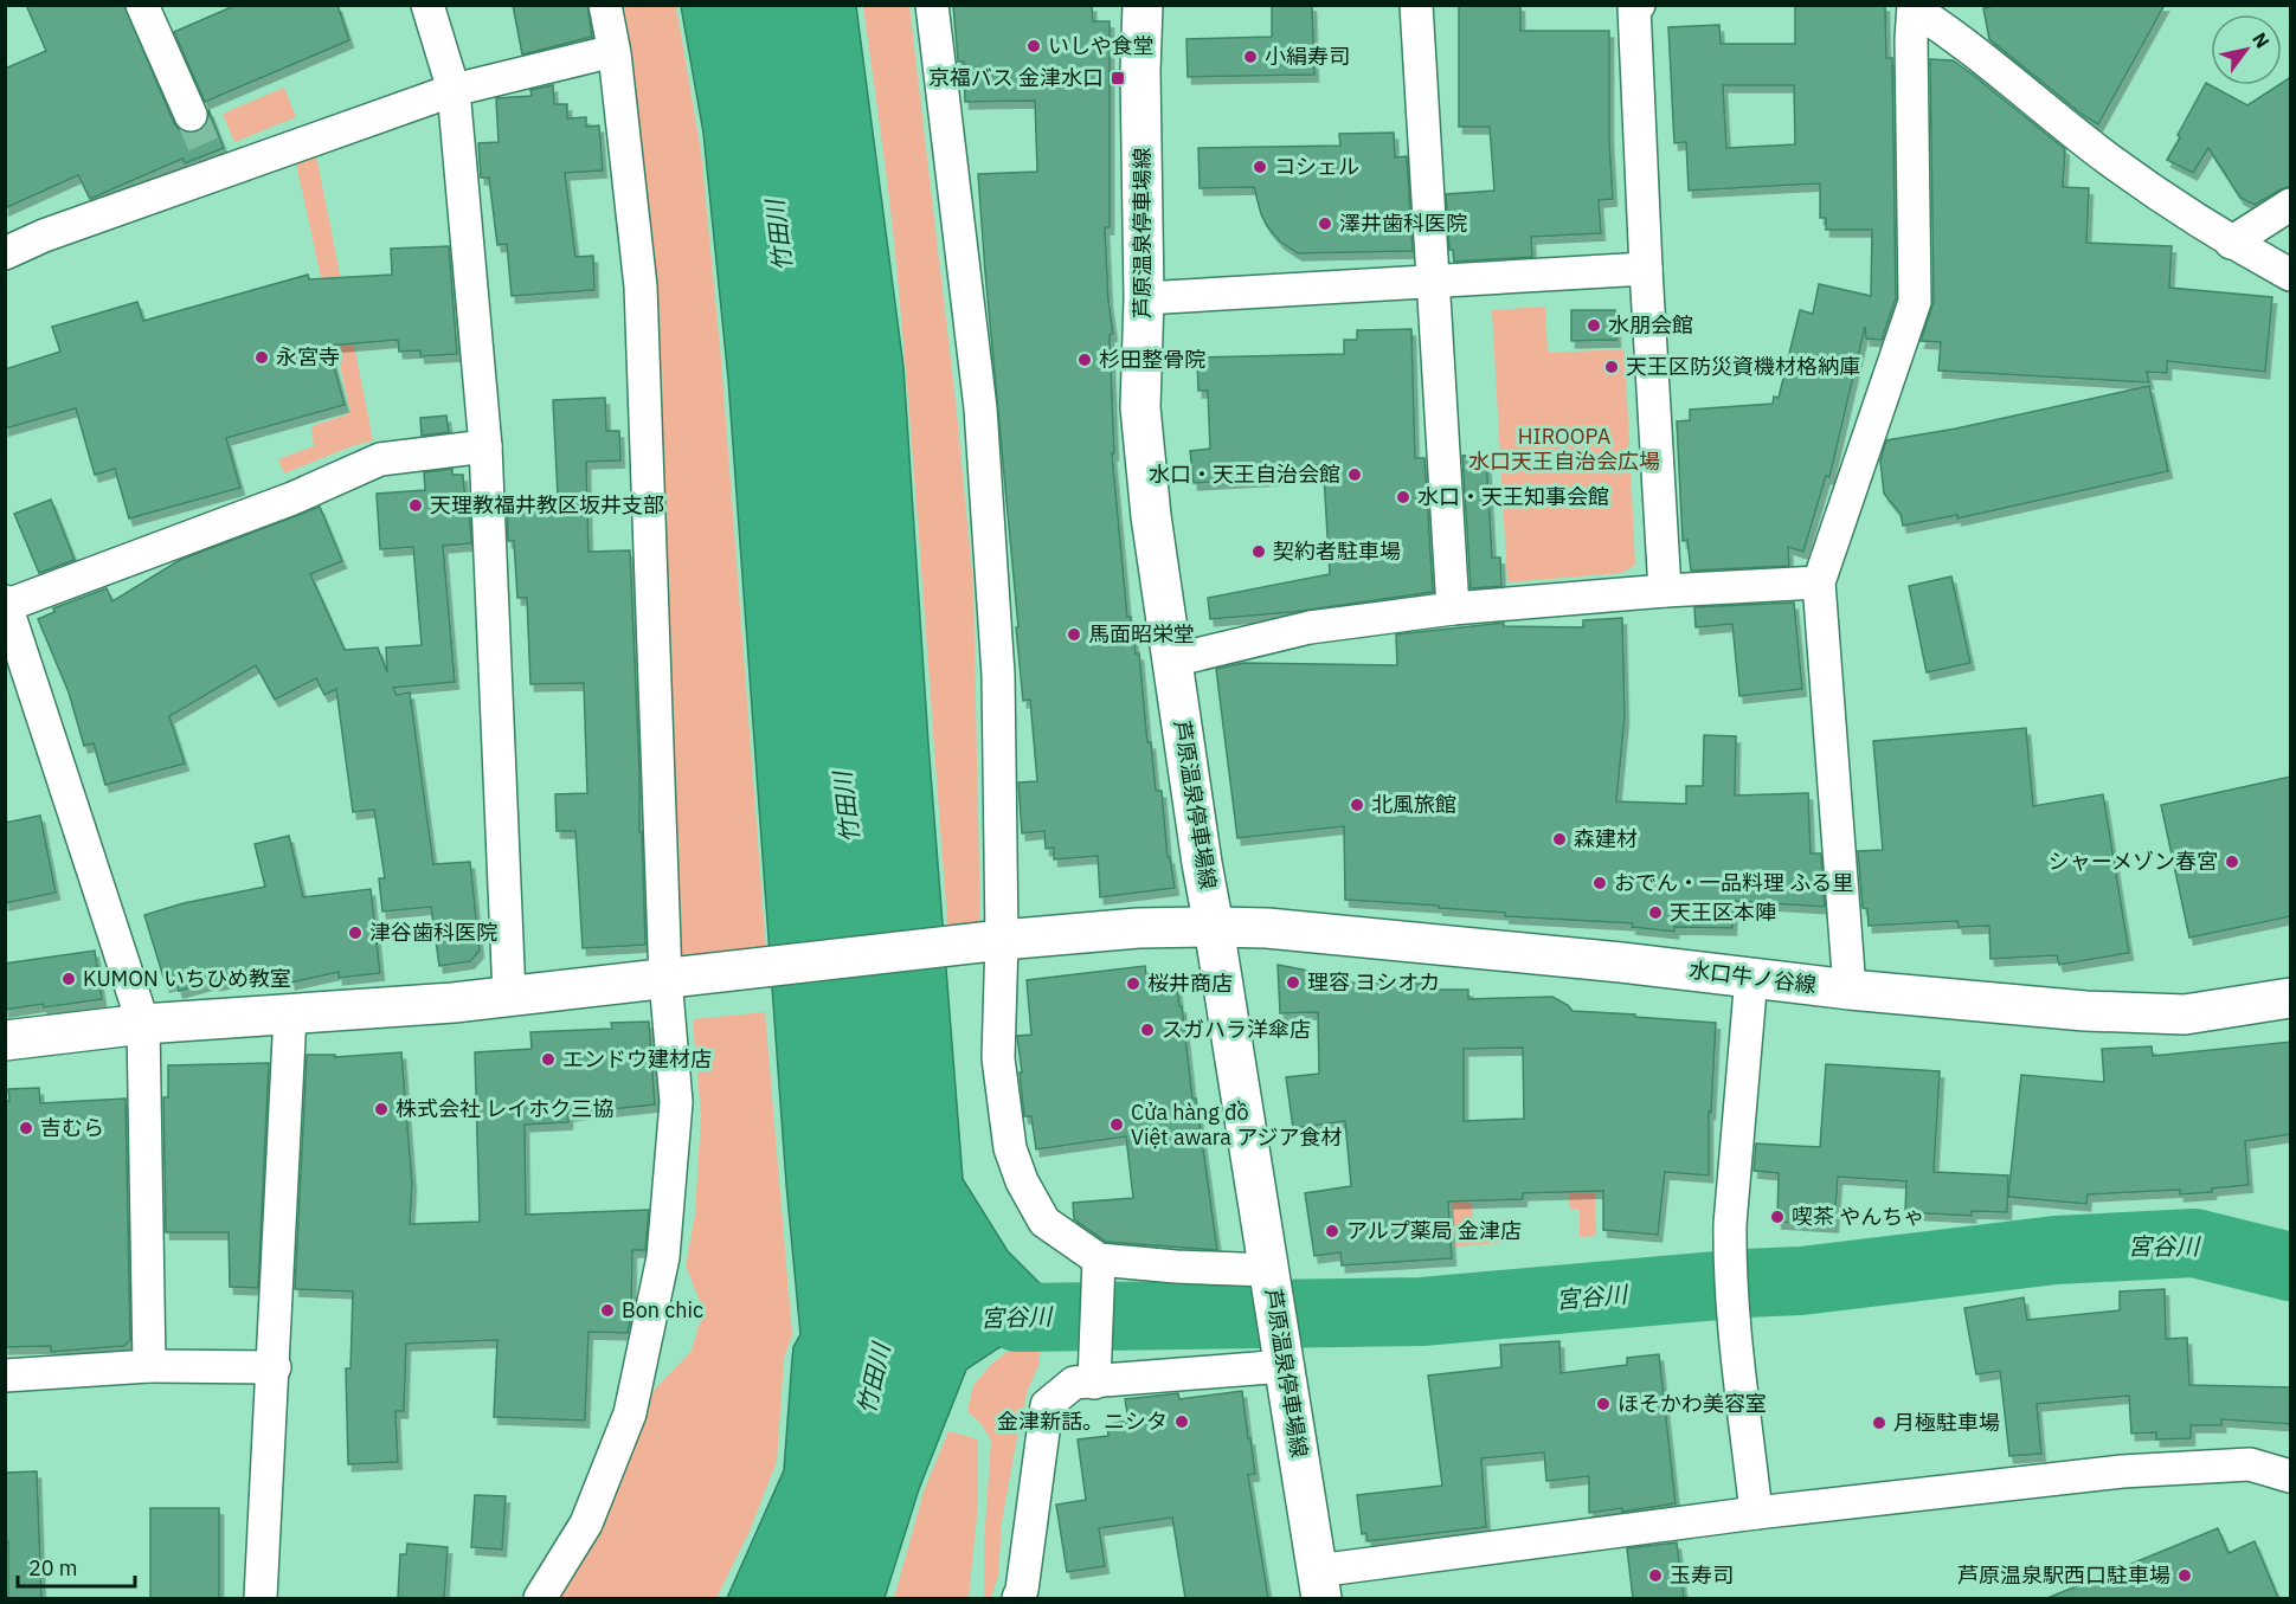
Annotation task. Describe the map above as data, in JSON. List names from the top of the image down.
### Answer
{
  "streets": {
    "main road": ["芦原温泉停車場線", "水口牛ノ谷線"]
  },
  "crossings": [
    ["芦原温泉停車場線", "水口牛ノ谷線"]
  ],
  "water": ["竹田川", "宮谷川"],
  "parks": ["HIROOPA 水口天王自治会広場"],
  "places": {
    "other": [
      "いしや食堂",
      "小絹寿司",
      "コシェル",
      "澤井歯科医院",
      "水朋会館",
      "永宮寺",
      "杉田整骨院",
      "天王区防災資機材格納庫",
      "水口・天王自治会館",
      "水口・天王知事会館",
      "天理教福井教区坂井支部",
      "契約者駐車場",
      "馬面昭栄堂",
      "北風旅館",
      "森建材",
      "シャーメゾン春宮",
      "おでん・一品料理 ふる里",
      "天王区本陣",
      "津谷歯科医院",
      "KUMON いちひめ教室",
      "理容 ヨシオカ",
      "桜井商店",
      "スガハラ洋傘店",
      "エンドウ建材店",
      "株式会社 レイホク三協",
      "Cửa hàng đồ Việt awara アジア食材",
      "吉むら",
      "喫茶 やんちゃ",
      "アルプ薬局 金津店",
      "Bon chic",
      "ほそかわ美容室",
      "金津新話。ニシタ",
      "月極駐車場",
      "玉寿司",
      "芦原温泉駅西口駐車場"
    ],
    "transit": ["京福バス 金津水口"]
  },
  "scale_bar": "20 m",
  "north": "top right"
}
